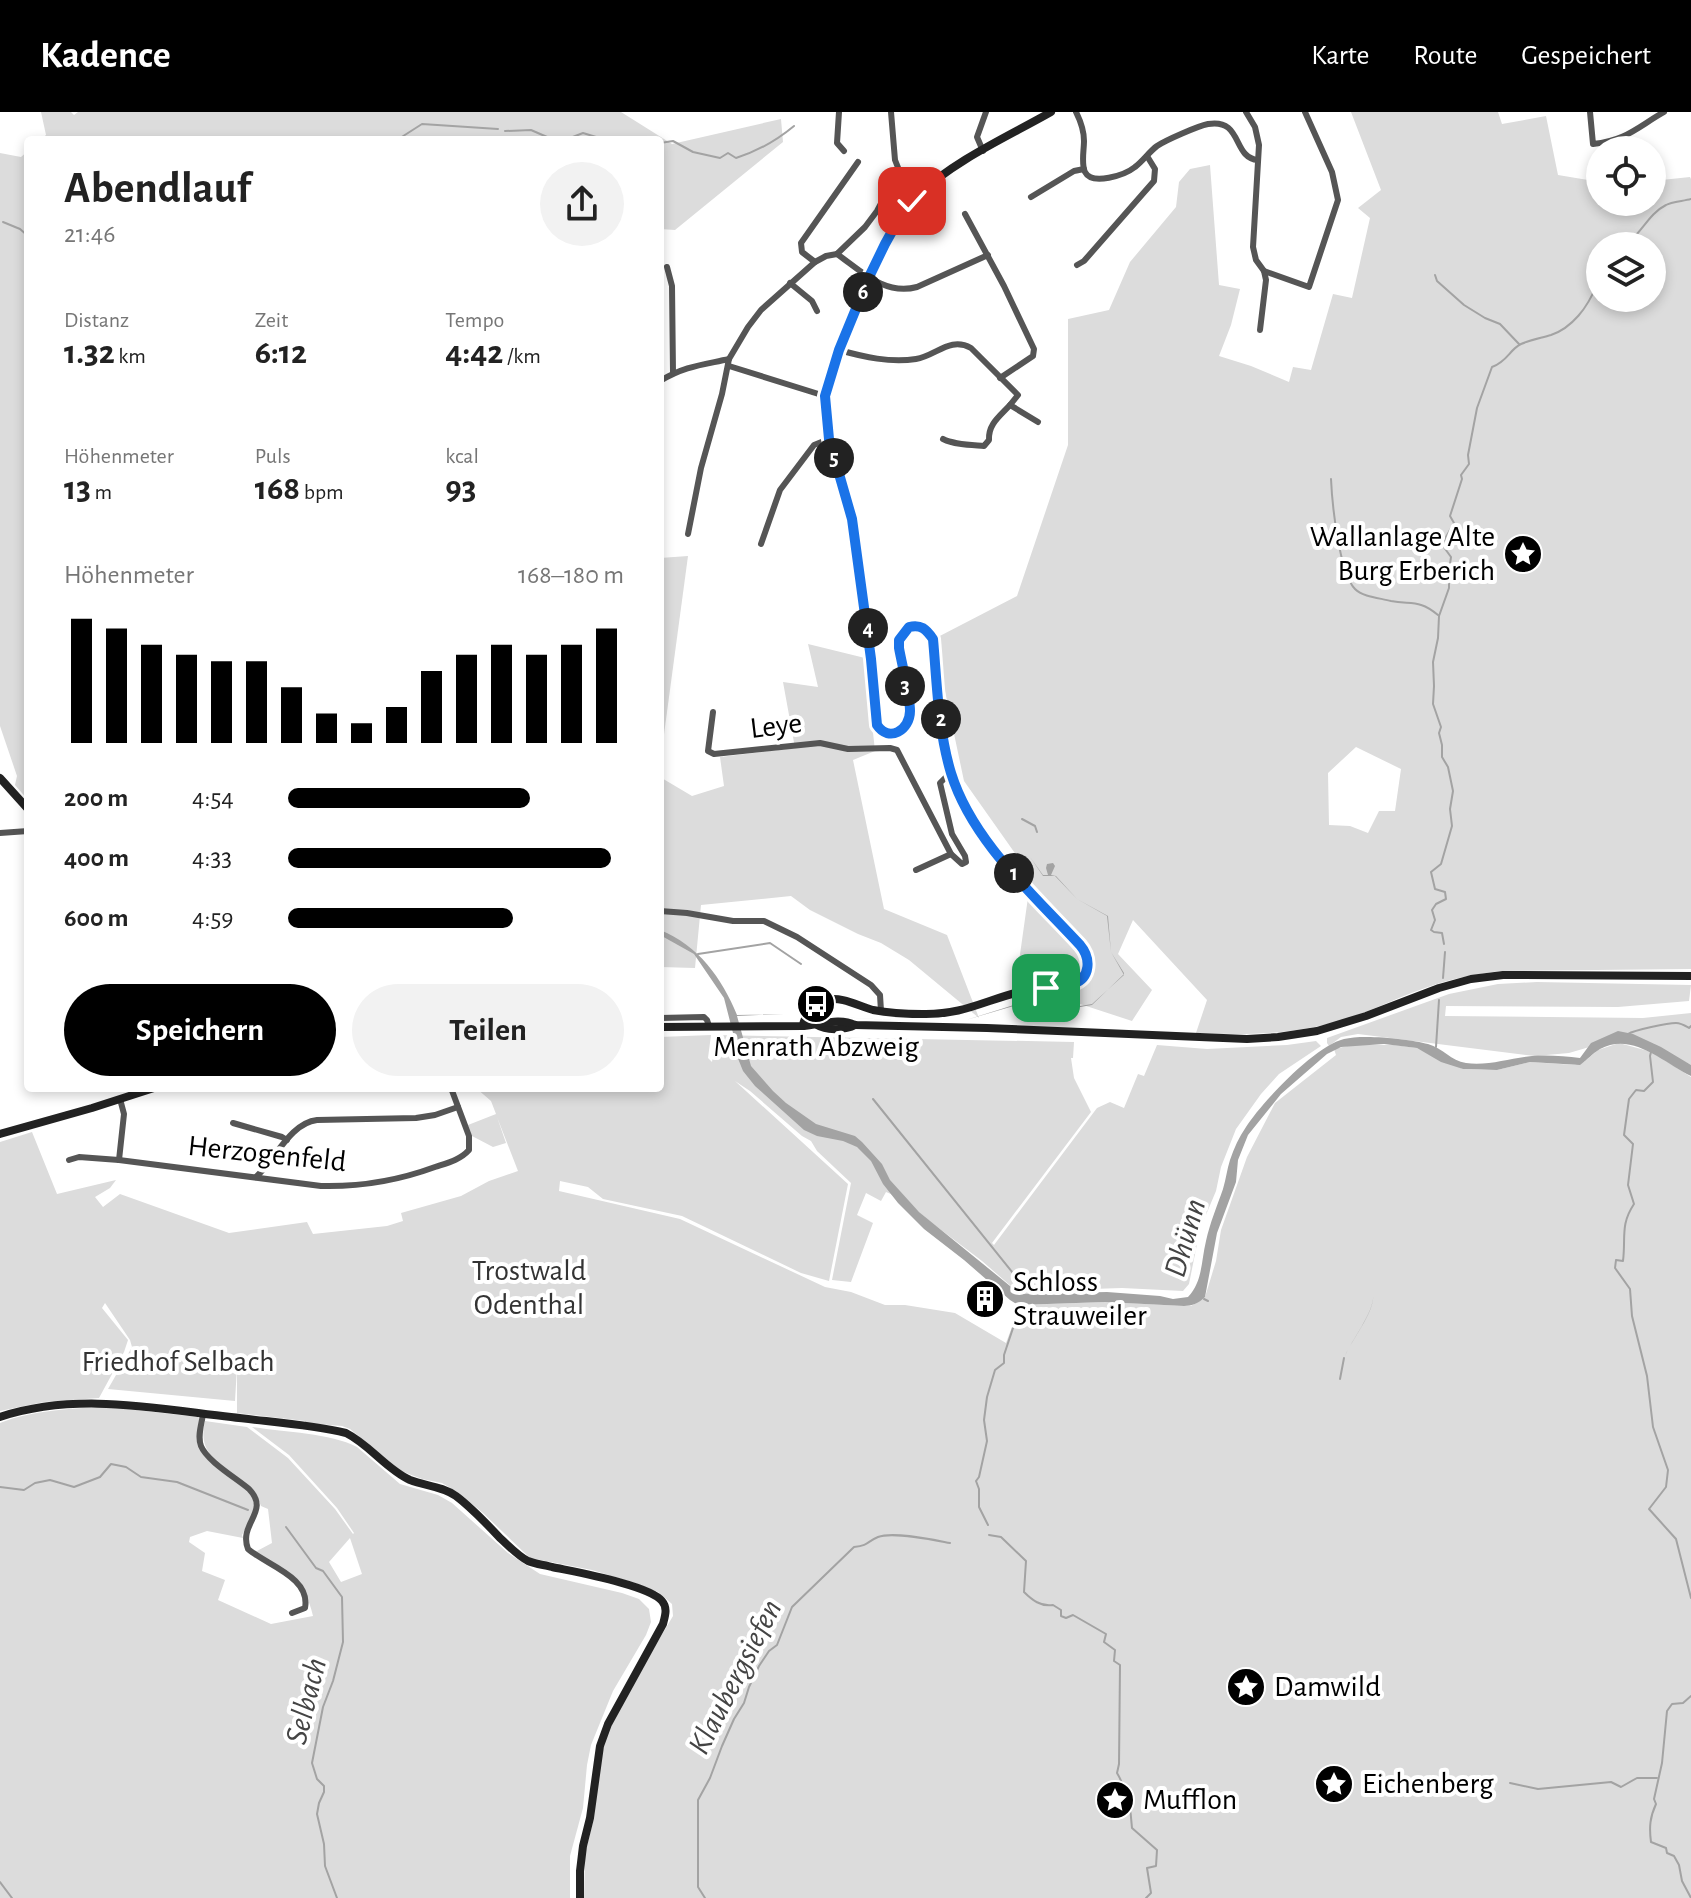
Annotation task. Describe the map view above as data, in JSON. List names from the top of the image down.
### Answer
{
  "streets": {
    "street": ["Leye", "Herzogenfeld"]
  },
  "water": ["Dhünn", "Klaubergsiefen", "Selbach"],
  "parks": ["Trostwald Odenthal", "Friedhof Selbach"],
  "places": {
    "place": [
      "Wallanlage Alte Burg Erberich",
      "Damwild",
      "Eichenberg",
      "Mufflon"
    ],
    "bus stop": ["Menrath Abzweig"],
    "building": ["Schloss Strauweiler"]
  },
  "page": {
    "header": "Kadence",
    "nav": ["Karte", "Route", "Gespeichert"],
    "heading": ["Abendlauf", "21:46"],
    "pins": [
      "6",
      "5",
      "4",
      "3",
      "2",
      "1"
    ],
    "stats": [
      ["Distanz", "1.32 km"],
      ["Zeit", "6:12"],
      ["Tempo", "4:42 /km"],
      ["Höhenmeter", "13 m"],
      ["Puls", "168 bpm"],
      ["kcal", "93"]
    ],
    "chart": ["Höhenmeter", "168–180 m"],
    "list": [
      {
        "name": "200 m",
        "note": "4:54"
      },
      {
        "name": "400 m",
        "note": "4:33"
      },
      {
        "name": "600 m",
        "note": "4:59"
      }
    ],
    "buttons": ["Speichern", "Teilen"]
  }
}
